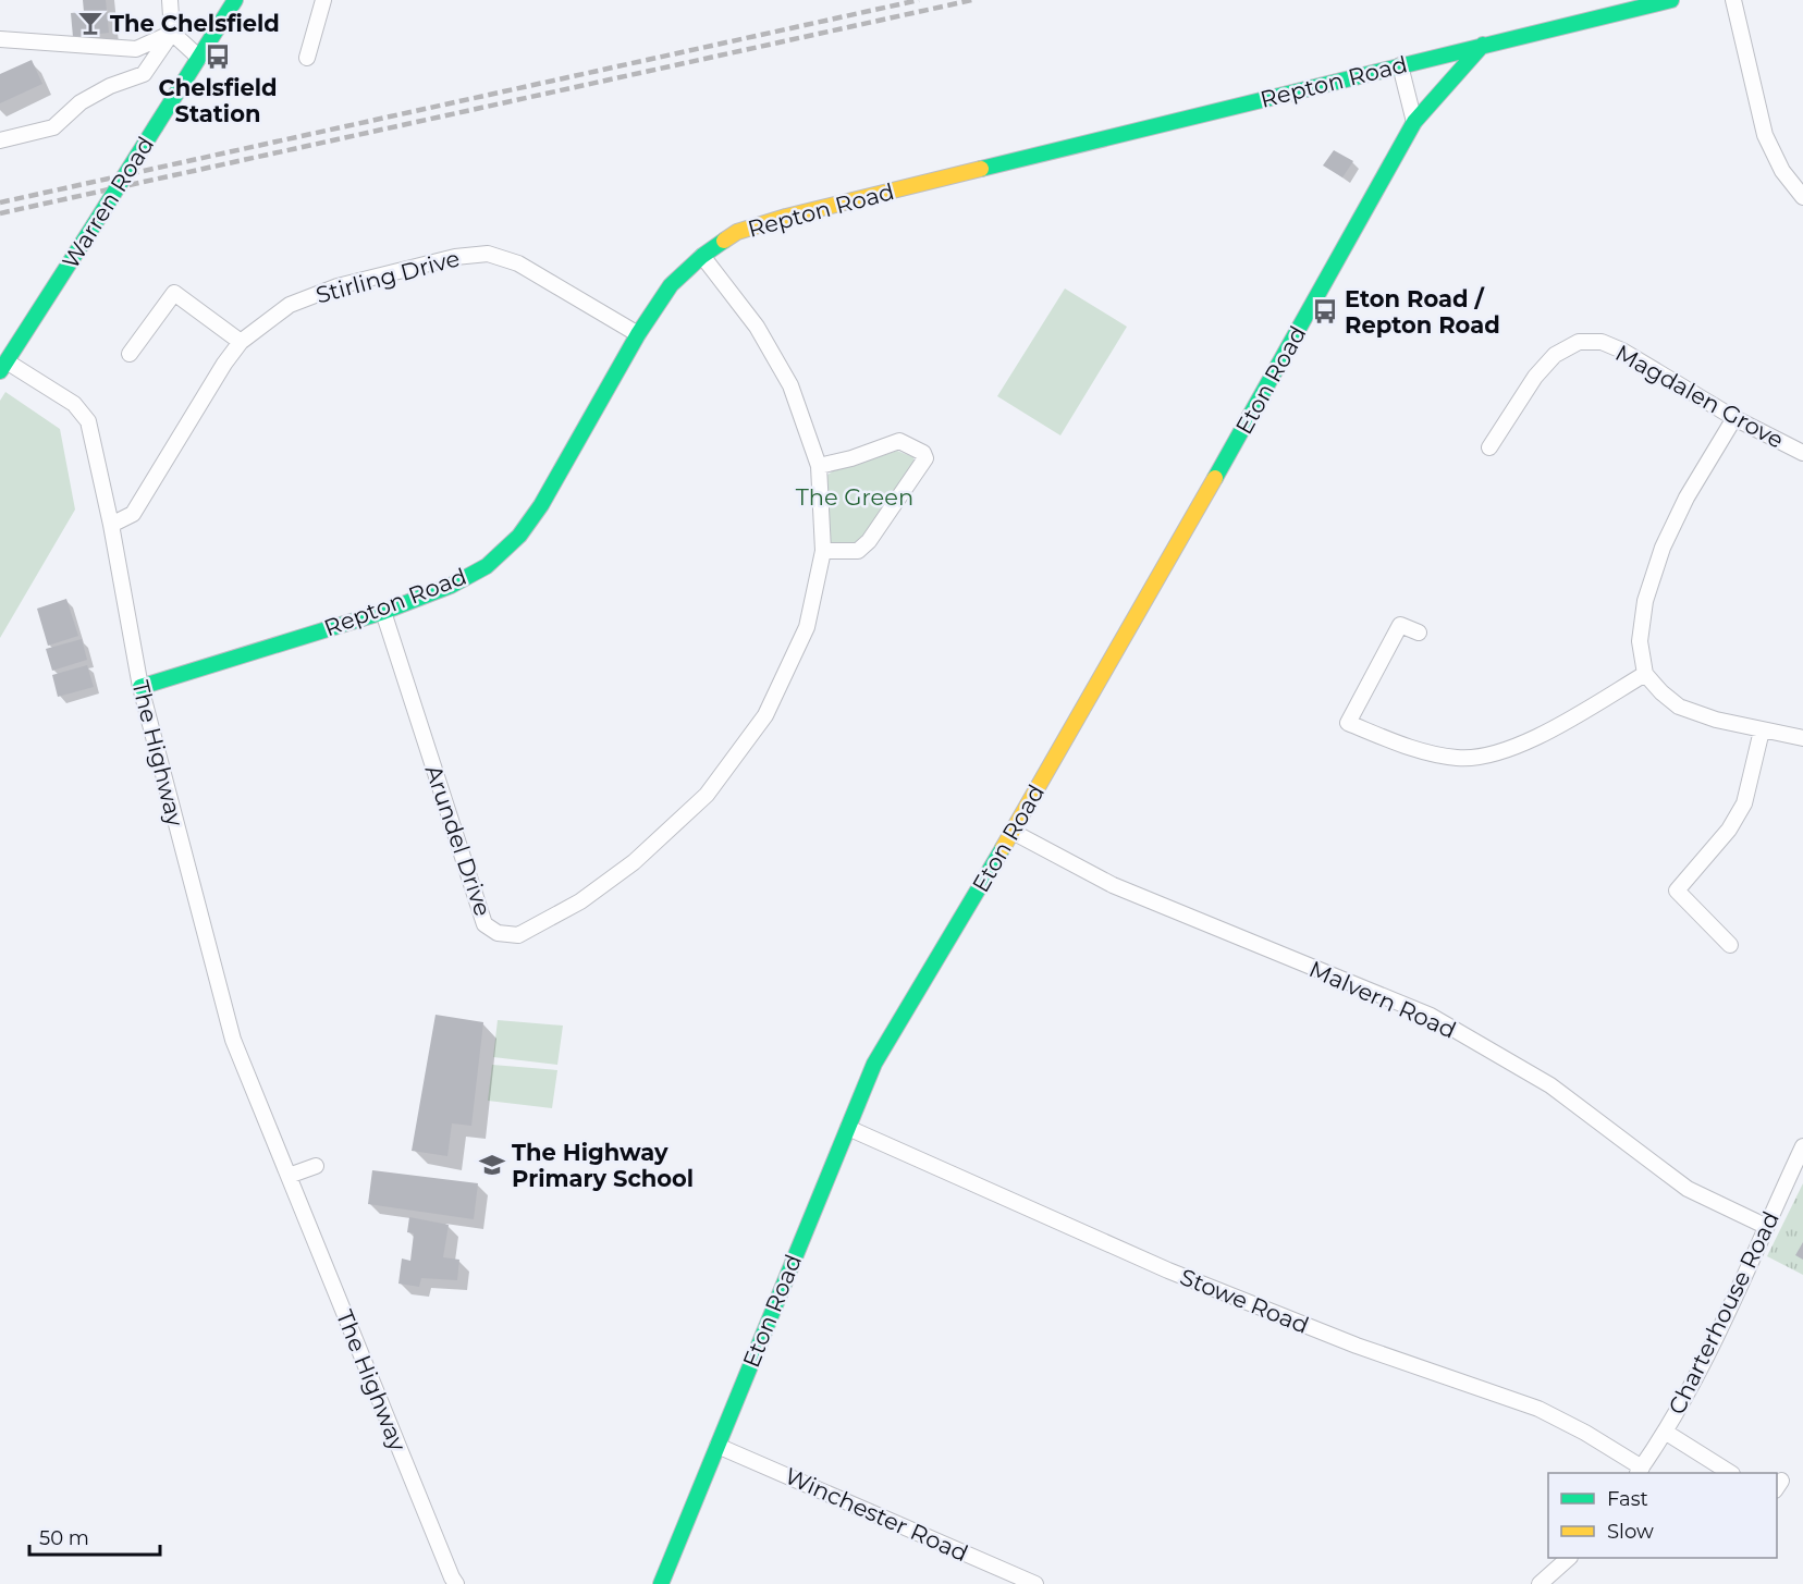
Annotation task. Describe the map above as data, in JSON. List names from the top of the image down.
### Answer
{
  "streets": {
    "street": [
      "Repton Road",
      "Warren Road",
      "Stirling Drive",
      "Eton Road",
      "Magdalen Grove",
      "The Highway",
      "Arundel Drive",
      "Malvern Road",
      "Stowe Road",
      "Charterhouse Road",
      "Winchester Road"
    ]
  },
  "crossings": [
    ["Repton Road", "Stirling Drive"],
    ["Repton Road", "Eton Road"],
    ["Repton Road", "The Highway"],
    ["Repton Road", "Arundel Drive"],
    ["Warren Road", "The Highway"],
    ["Stirling Drive", "The Highway"],
    ["Eton Road", "Malvern Road"],
    ["Eton Road", "Stowe Road"],
    ["Eton Road", "Winchester Road"],
    ["Malvern Road", "Charterhouse Road"],
    ["Stowe Road", "Charterhouse Road"]
  ],
  "parks": ["The Green"],
  "places": {
    "bar": ["The Chelsfield"],
    "bus stop": ["Chelsfield Station", "Eton Road / Repton Road"],
    "school or university": ["The Highway Primary School"]
  },
  "legend": ["Fast", "Slow"],
  "scale_bar": "50 m"
}
